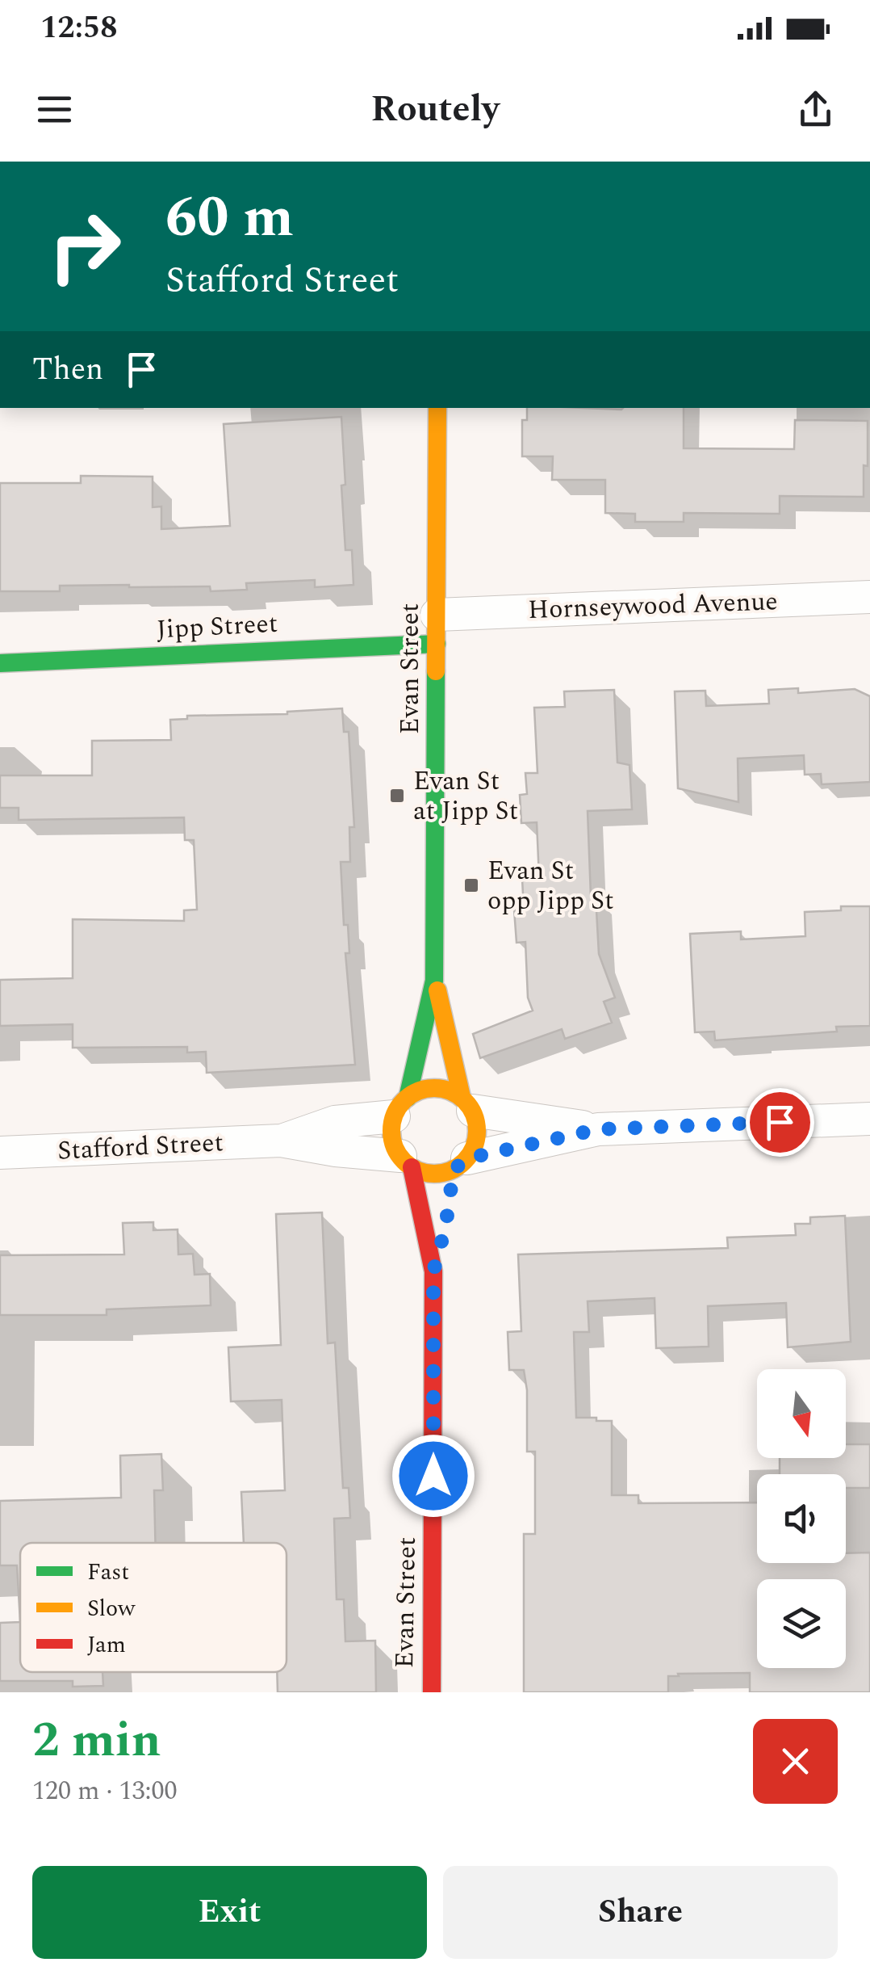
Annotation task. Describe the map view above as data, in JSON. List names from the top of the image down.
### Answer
{
  "streets": {
    "street": [
      "Hornseywood Avenue",
      "Jipp Street",
      "Evan Street",
      "Stafford Street"
    ]
  },
  "crossings": [
    ["Hornseywood Avenue", "Jipp Street"],
    ["Hornseywood Avenue", "Evan Street"],
    ["Jipp Street", "Evan Street"],
    ["Evan Street", "Stafford Street"]
  ],
  "places": {
    "transit": ["Evan St at Jipp St", "Evan St opp Jipp St"]
  },
  "legend": ["Fast", "Slow", "Jam"],
  "north": "bottom",
  "page": {
    "status": "12:58",
    "header": "Routely",
    "turn": ["60 m", "Stafford Street"],
    "then": "Then",
    "heading": ["2 min", "120 m · 13:00"],
    "buttons": ["Exit", "Share"]
  }
}
